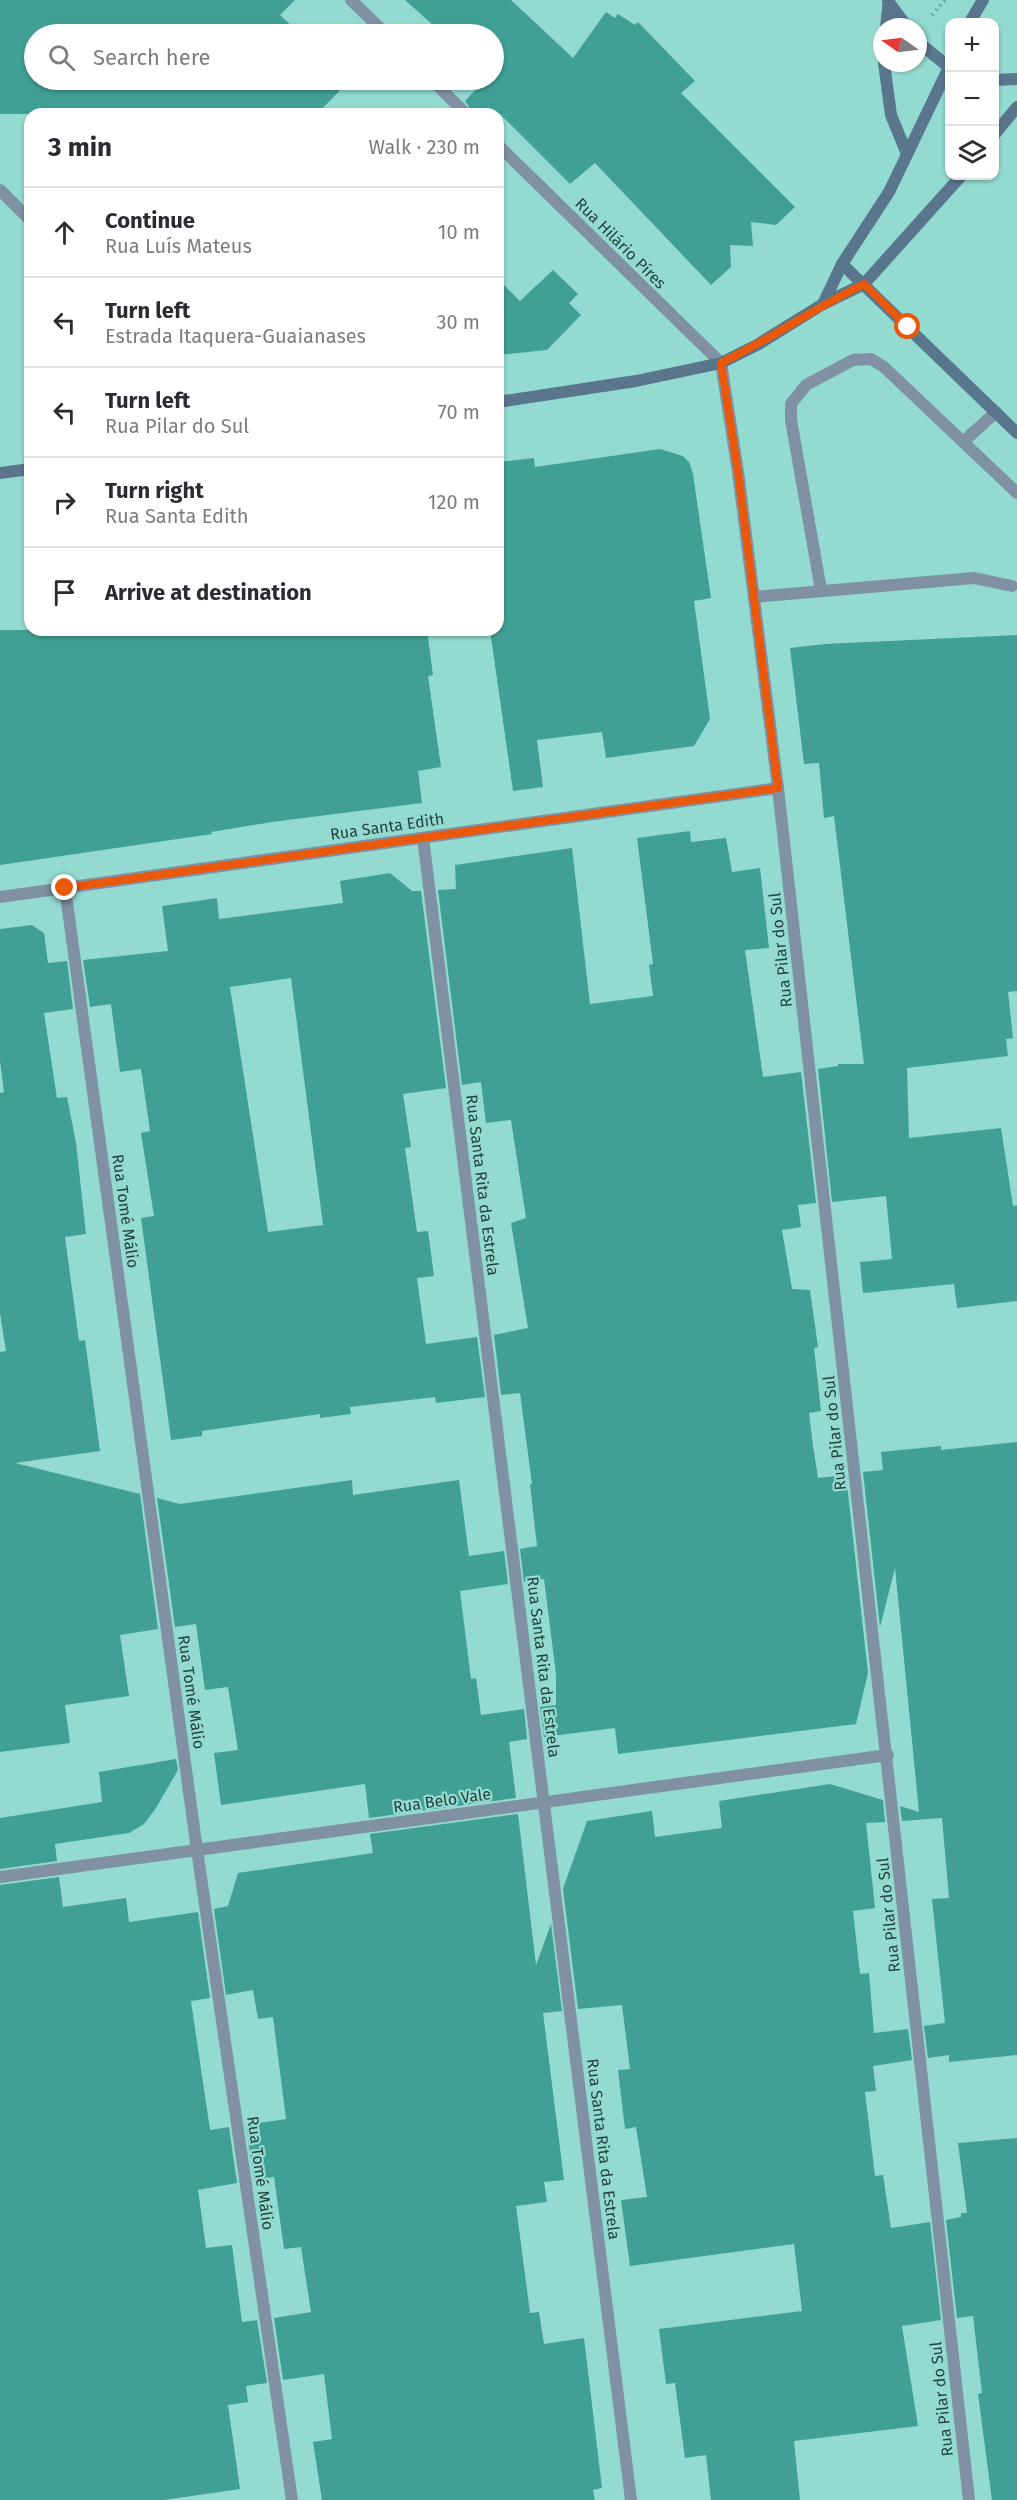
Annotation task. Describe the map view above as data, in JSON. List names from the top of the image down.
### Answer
{
  "streets": {
    "street": [
      "Rua Hilário Píres",
      "Rua Santa Edith",
      "Rua Pilar do Sul",
      "Rua Santa Rita da Estrela",
      "Rua Tomé Málio",
      "Rua Belo Vale"
    ]
  },
  "crossings": [
    ["Rua Hilário Píres", "Rua Pilar do Sul"],
    ["Rua Santa Edith", "Rua Pilar do Sul"],
    ["Rua Santa Edith", "Rua Santa Rita da Estrela"],
    ["Rua Santa Edith", "Rua Tomé Málio"],
    ["Rua Pilar do Sul", "Rua Belo Vale"],
    ["Rua Santa Rita da Estrela", "Rua Belo Vale"],
    ["Rua Tomé Málio", "Rua Belo Vale"]
  ],
  "north": "left",
  "page": {
    "map_buttons": ["+", "−"],
    "search": "Search here",
    "heading": ["3 min", "Walk · 230 m"],
    "list": [
      ["Continue", "Rua Luís Mateus", "10 m"],
      ["Turn left", "Estrada Itaquera-Guaianases", "30 m"],
      ["Turn left", "Rua Pilar do Sul", "70 m"],
      ["Turn right", "Rua Santa Edith", "120 m"],
      "Arrive at destination"
    ]
  }
}
